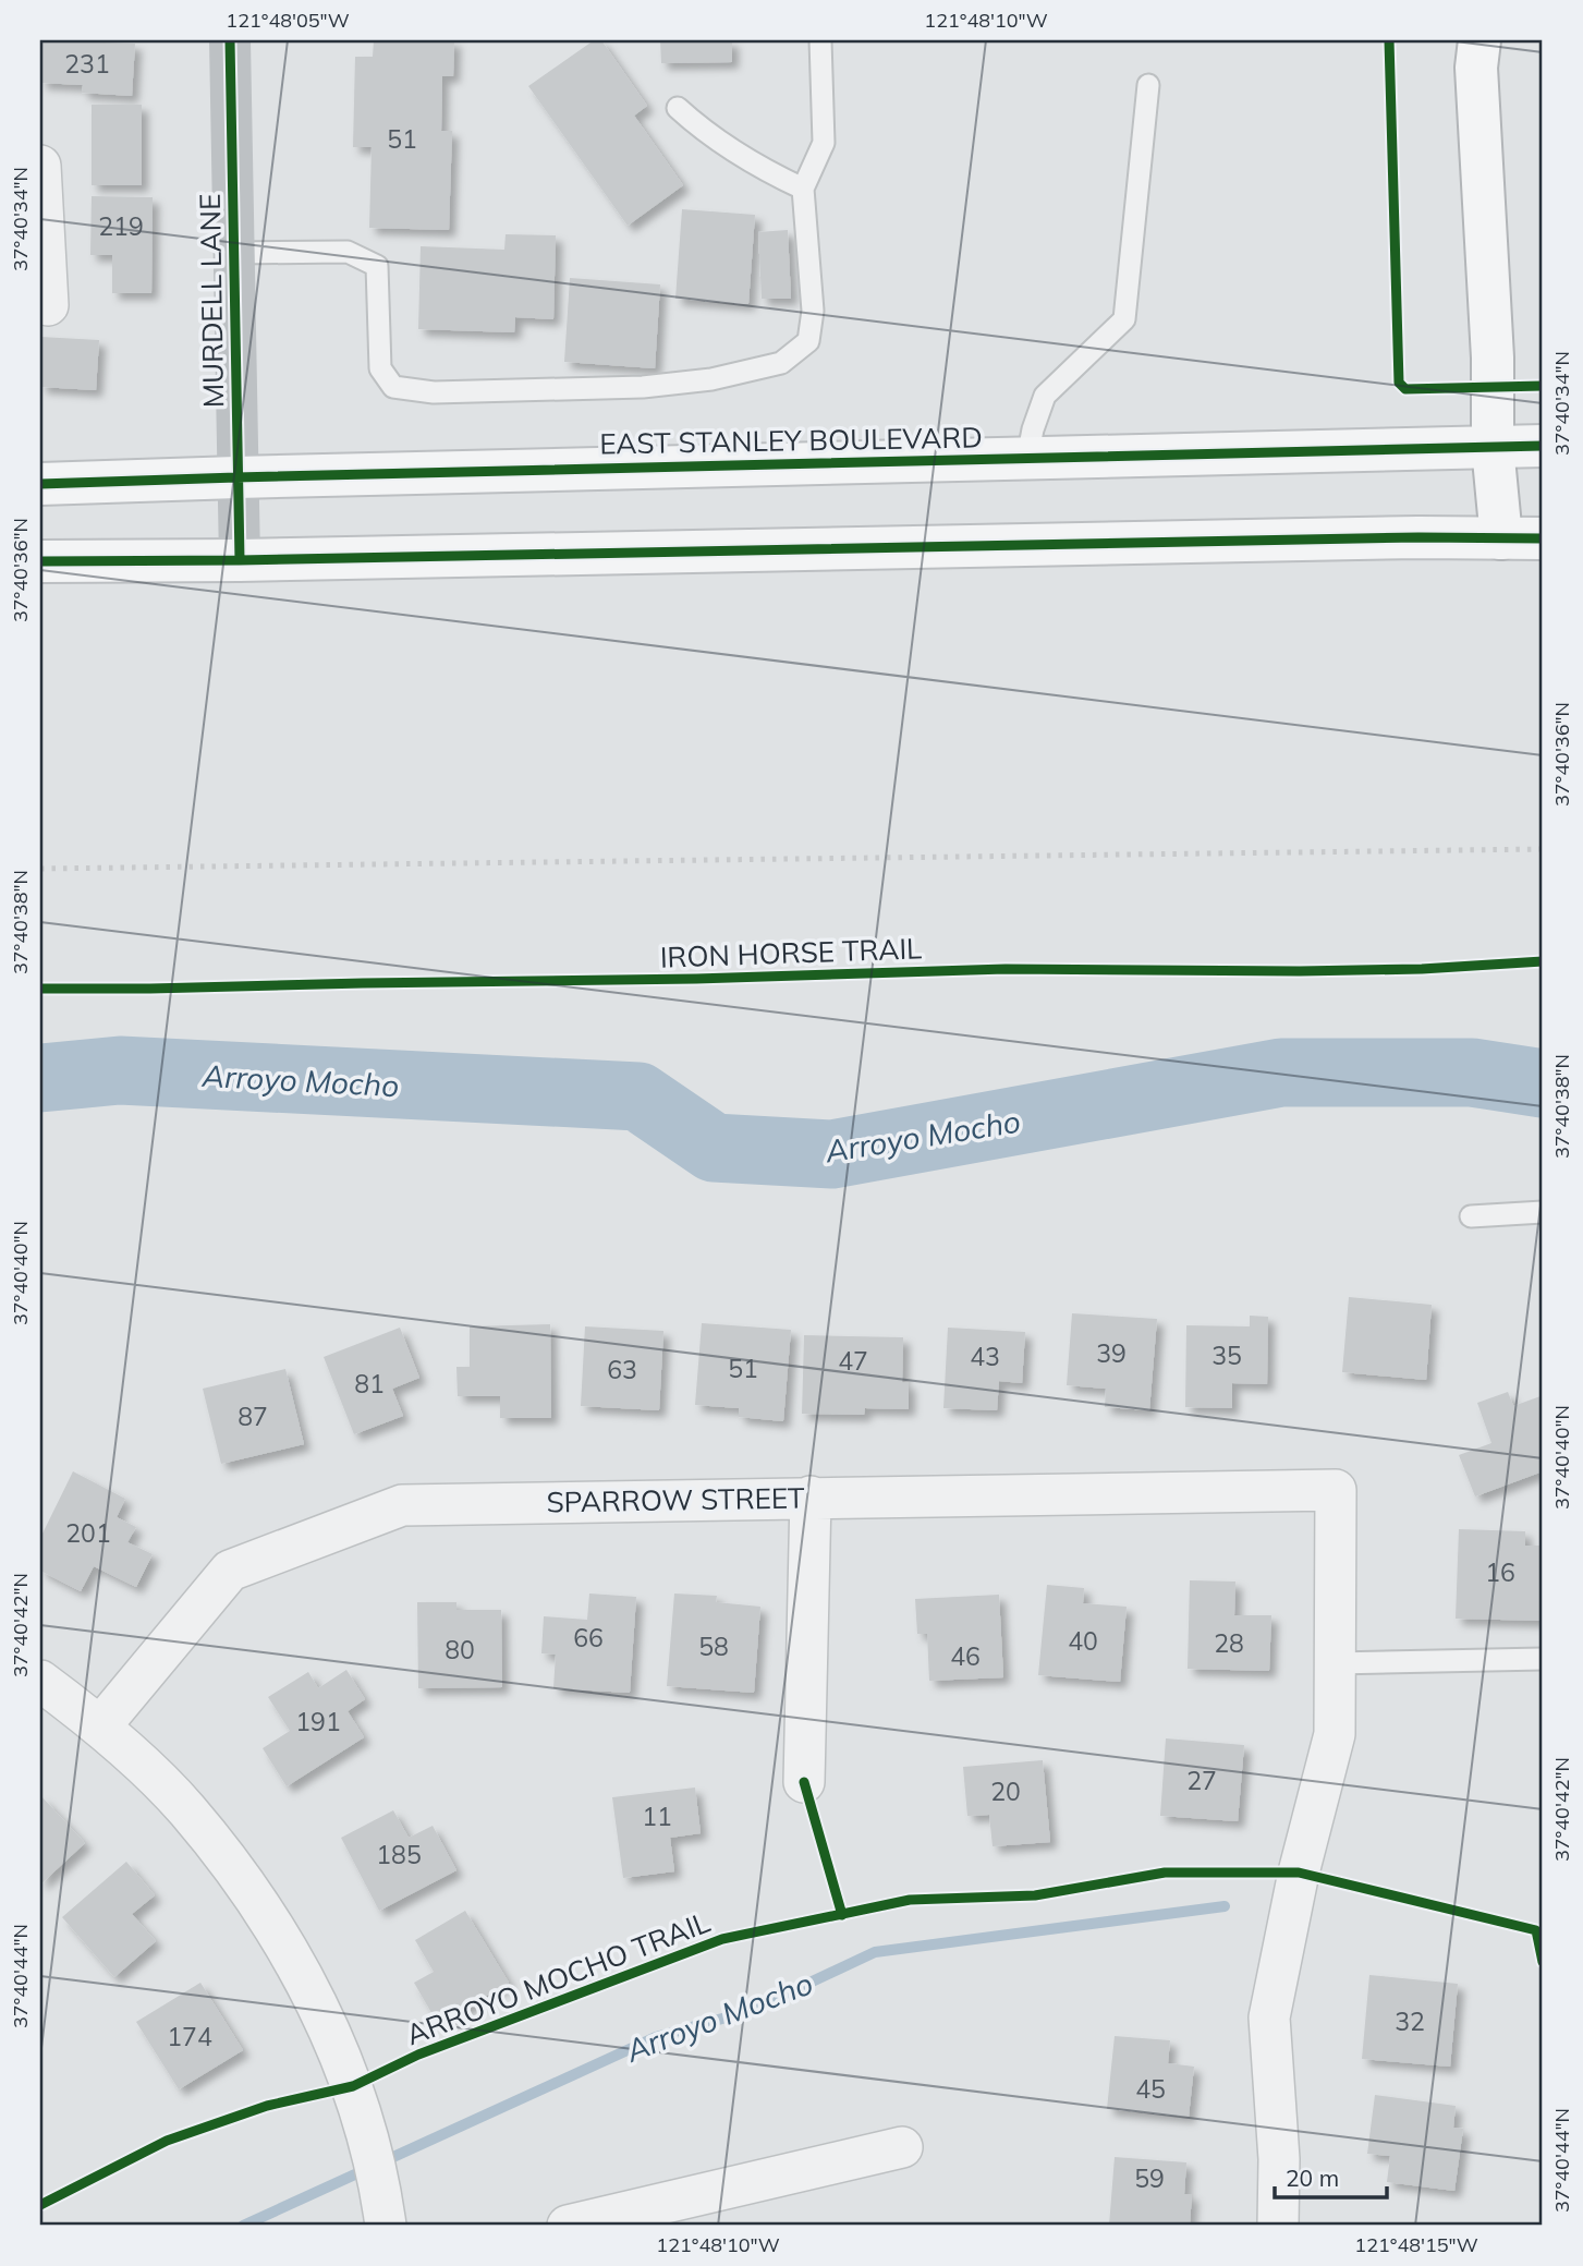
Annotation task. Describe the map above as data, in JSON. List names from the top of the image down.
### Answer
{
  "streets": {
    "main road": ["EAST STANLEY BOULEVARD"],
    "street": ["MURDELL LANE", "SPARROW STREET"],
    "cycle path": ["IRON HORSE TRAIL", "ARROYO MOCHO TRAIL"]
  },
  "crossings": [
    ["MURDELL LANE", "EAST STANLEY BOULEVARD"]
  ],
  "water": ["Arroyo Mocho"],
  "house_numbers": [
    "231",
    "51",
    "219",
    "39",
    "35",
    "43",
    "47",
    "51",
    "63",
    "81",
    "87",
    "201",
    "16",
    "66",
    "40",
    "28",
    "58",
    "80",
    "46",
    "191",
    "27",
    "20",
    "11",
    "185",
    "32",
    "174",
    "45",
    "59"
  ],
  "scale_bar": "20 m",
  "coordinates": [
    "121°48'05\"W",
    "121°48'10\"W",
    "37°40'34\"N",
    "37°40'36\"N",
    "37°40'38\"N",
    "37°40'40\"N",
    "37°40'42\"N",
    "37°40'44\"N",
    "121°48'15\"W"
  ]
}
